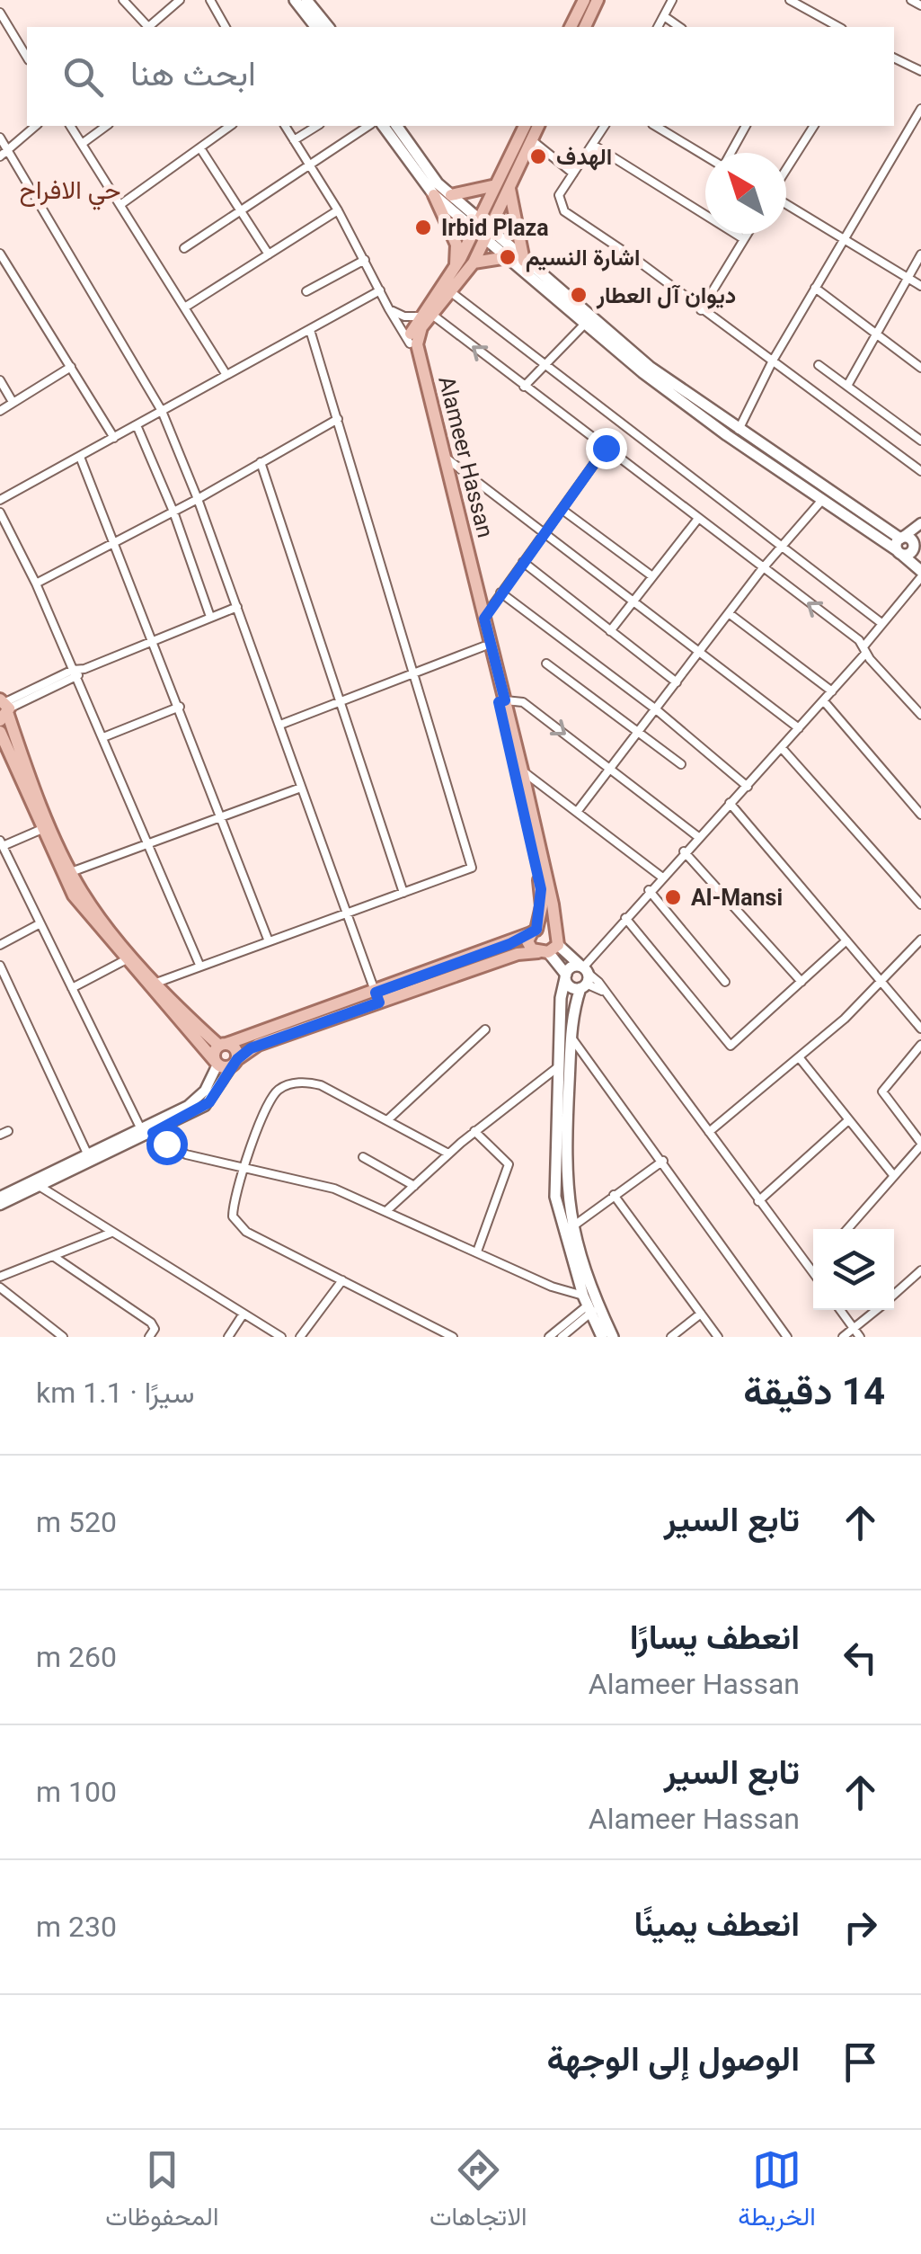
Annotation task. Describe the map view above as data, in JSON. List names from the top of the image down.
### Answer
{
  "streets": {
    "main road": ["Alameer Hassan"]
  },
  "districts": ["حي الافراح"],
  "places": [
    "الهدف",
    "Irbid Plaza",
    "اشارة النسيم",
    "ديوان آل العطار",
    "Al-Mansi"
  ],
  "north": "top left",
  "page": {
    "search": "ابحث هنا",
    "heading": ["14 دقيقة", "سيرًا · 1.1 km"],
    "list": [
      ["تابع السير", "520 m"],
      ["انعطف يسارًا", "Alameer Hassan", "260 m"],
      ["تابع السير", "Alameer Hassan", "100 m"],
      ["انعطف يمينًا", "230 m"],
      "الوصول إلى الوجهة"
    ],
    "nav": ["الخريطة", "الاتجاهات", "المحفوظات"]
  }
}
